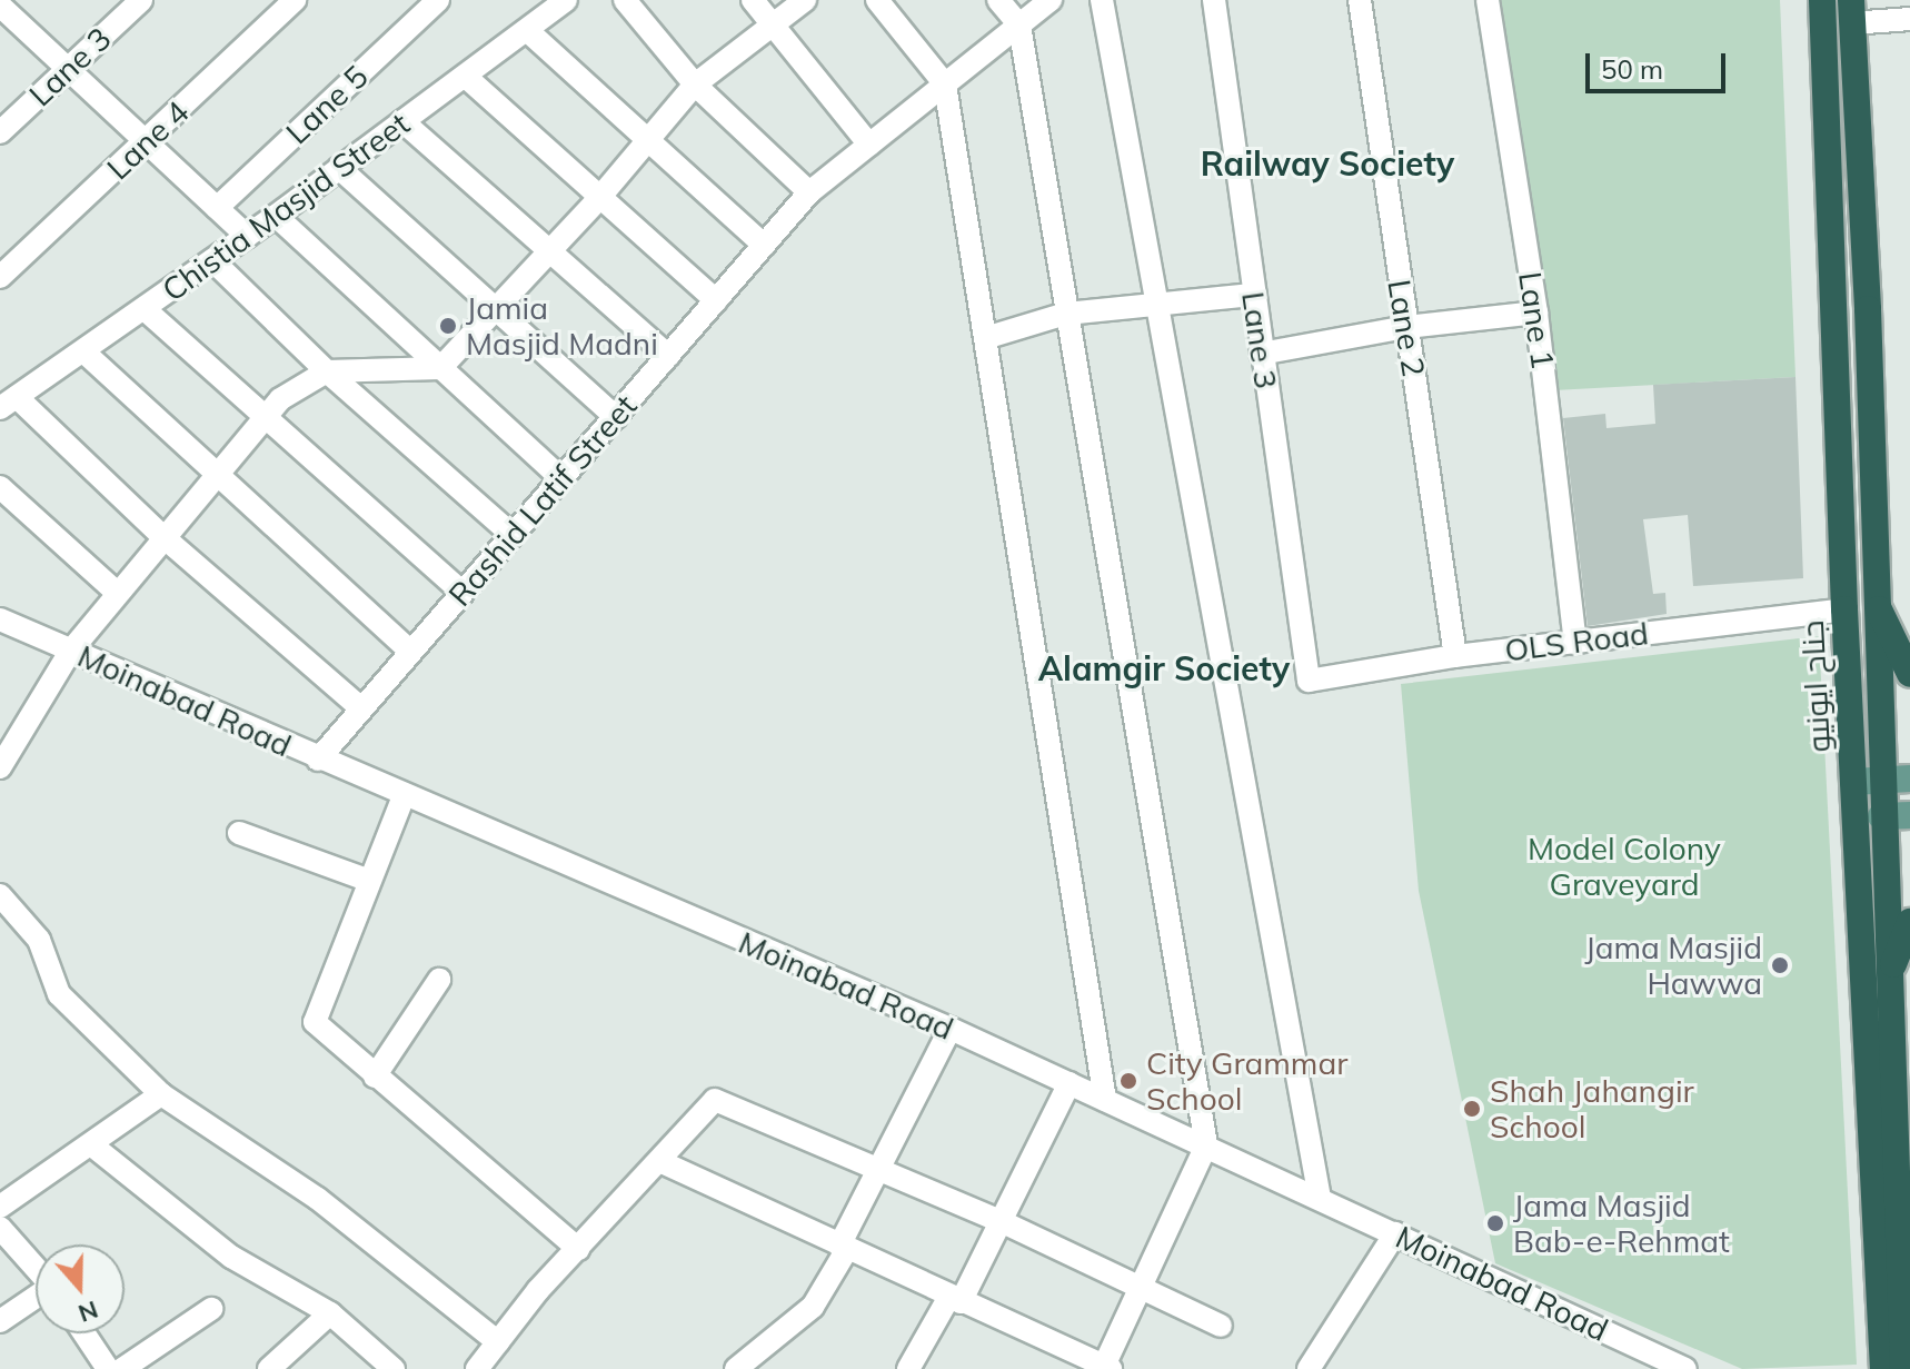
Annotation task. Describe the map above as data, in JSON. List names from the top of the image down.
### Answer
{
  "streets": {
    "highway": ["جناح ایونیو"],
    "street": [
      "Lane 3",
      "Lane 5",
      "Lane 4",
      "Chistia Masjid Street",
      "Lane 1",
      "Lane 2",
      "Rashid Latif Street",
      "OLS Road",
      "Moinabad Road"
    ]
  },
  "crossings": [
    ["Lane 3", "OLS Road"],
    ["Lane 1", "OLS Road"],
    ["Lane 2", "OLS Road"],
    ["Rashid Latif Street", "Moinabad Road"],
    ["OLS Road", "جناح ایونیو"]
  ],
  "districts": ["Railway Society", "Alamgir Society"],
  "parks": ["Model Colony Graveyard"],
  "places": [
    "Jamia Masjid Madni",
    "Jama Masjid Hawwa",
    "City Grammar School",
    "Shah Jahangir School",
    "Jama Masjid Bab-e-Rehmat"
  ],
  "scale_bar": "50 m",
  "north": "bottom"
}
